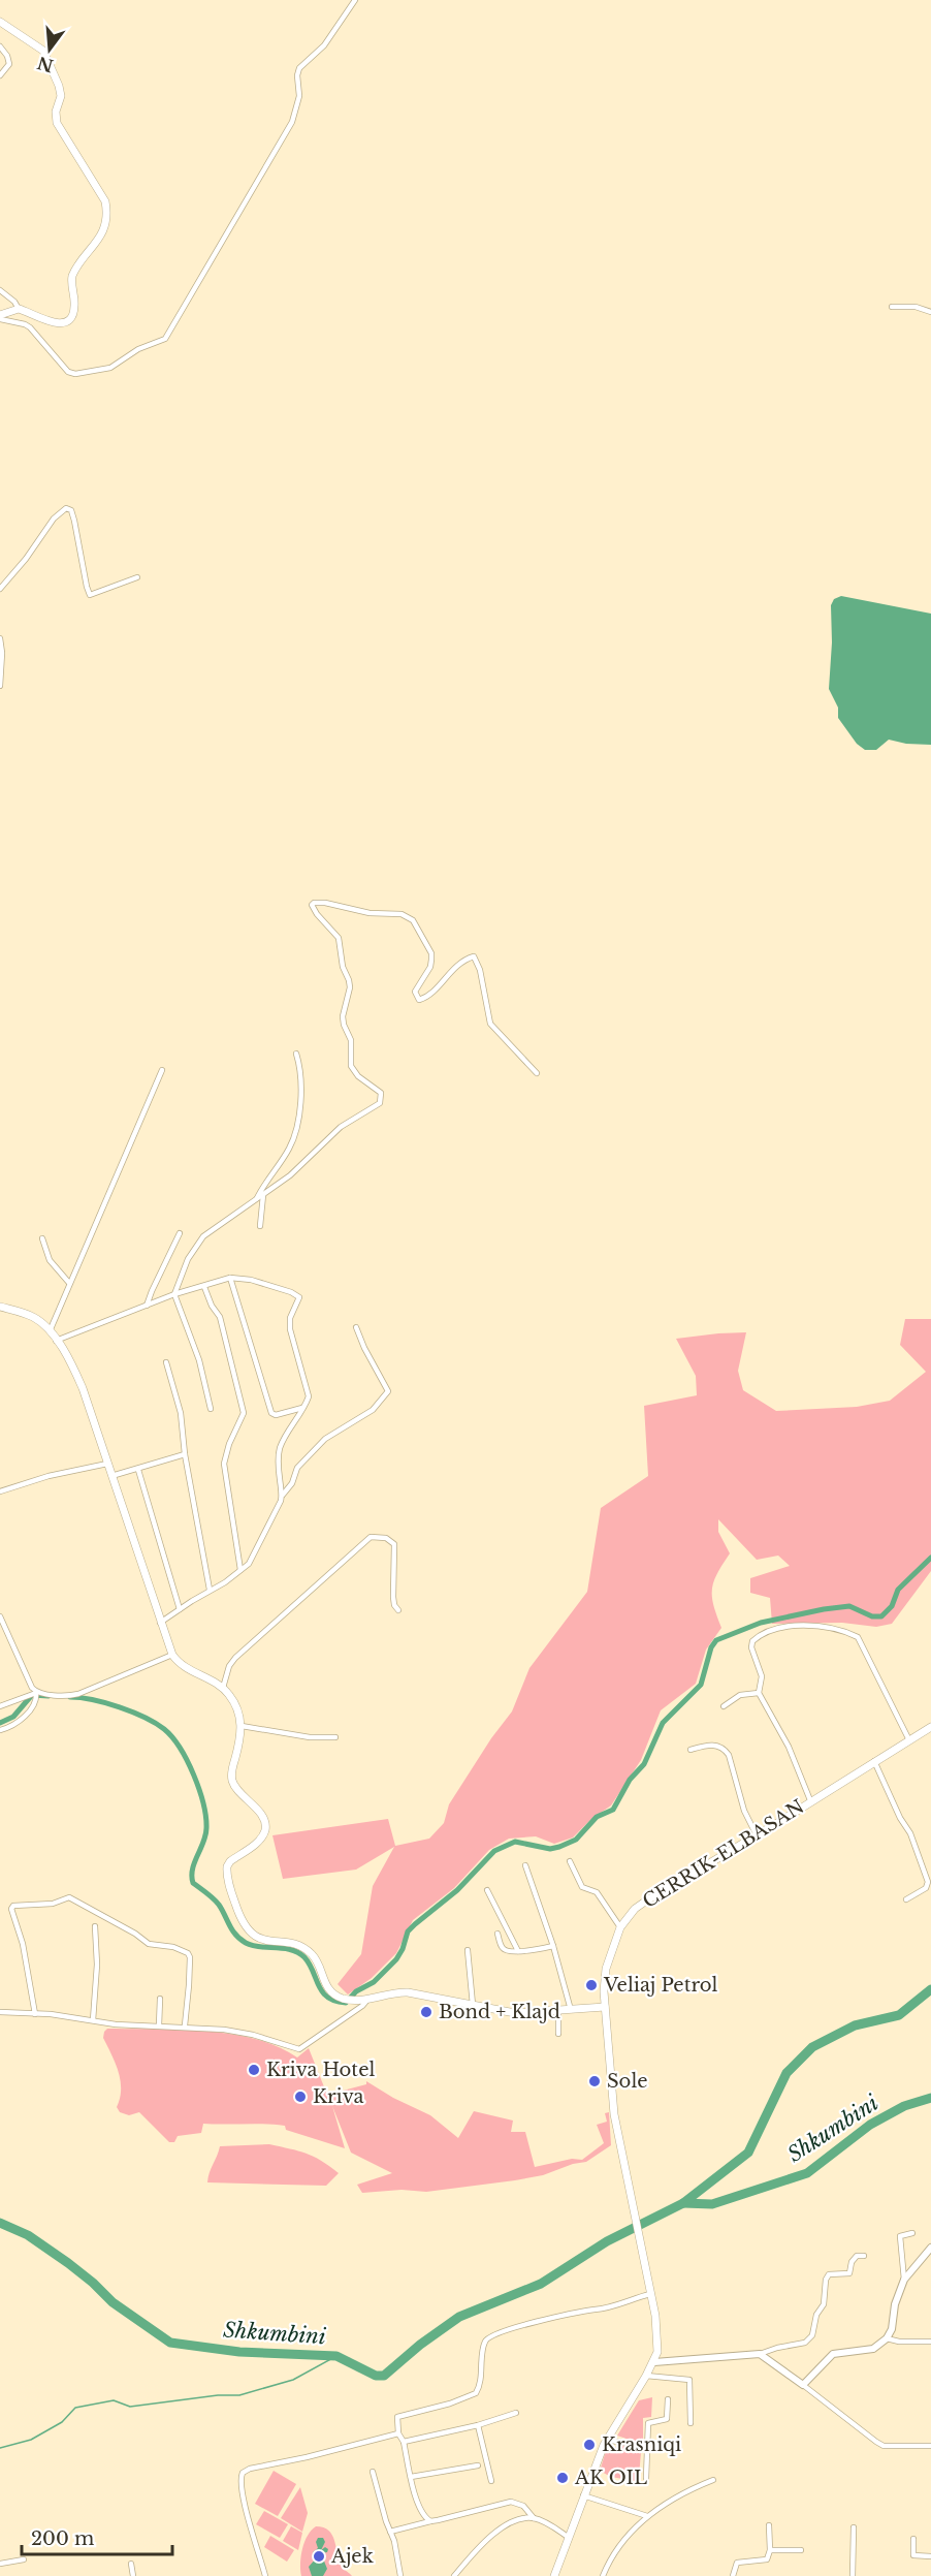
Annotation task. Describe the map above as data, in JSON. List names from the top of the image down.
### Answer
{
  "streets": {
    "main road": ["CERRIK-ELBASAN"]
  },
  "water": ["Shkumbini"],
  "places": [
    "Veliaj Petrol",
    "Bond + Klajd",
    "Kriva Hotel",
    "Sole",
    "Kriva",
    "Krasniqi",
    "AK OIL",
    "Ajek"
  ],
  "scale_bar": "200 m",
  "north": "bottom"
}
